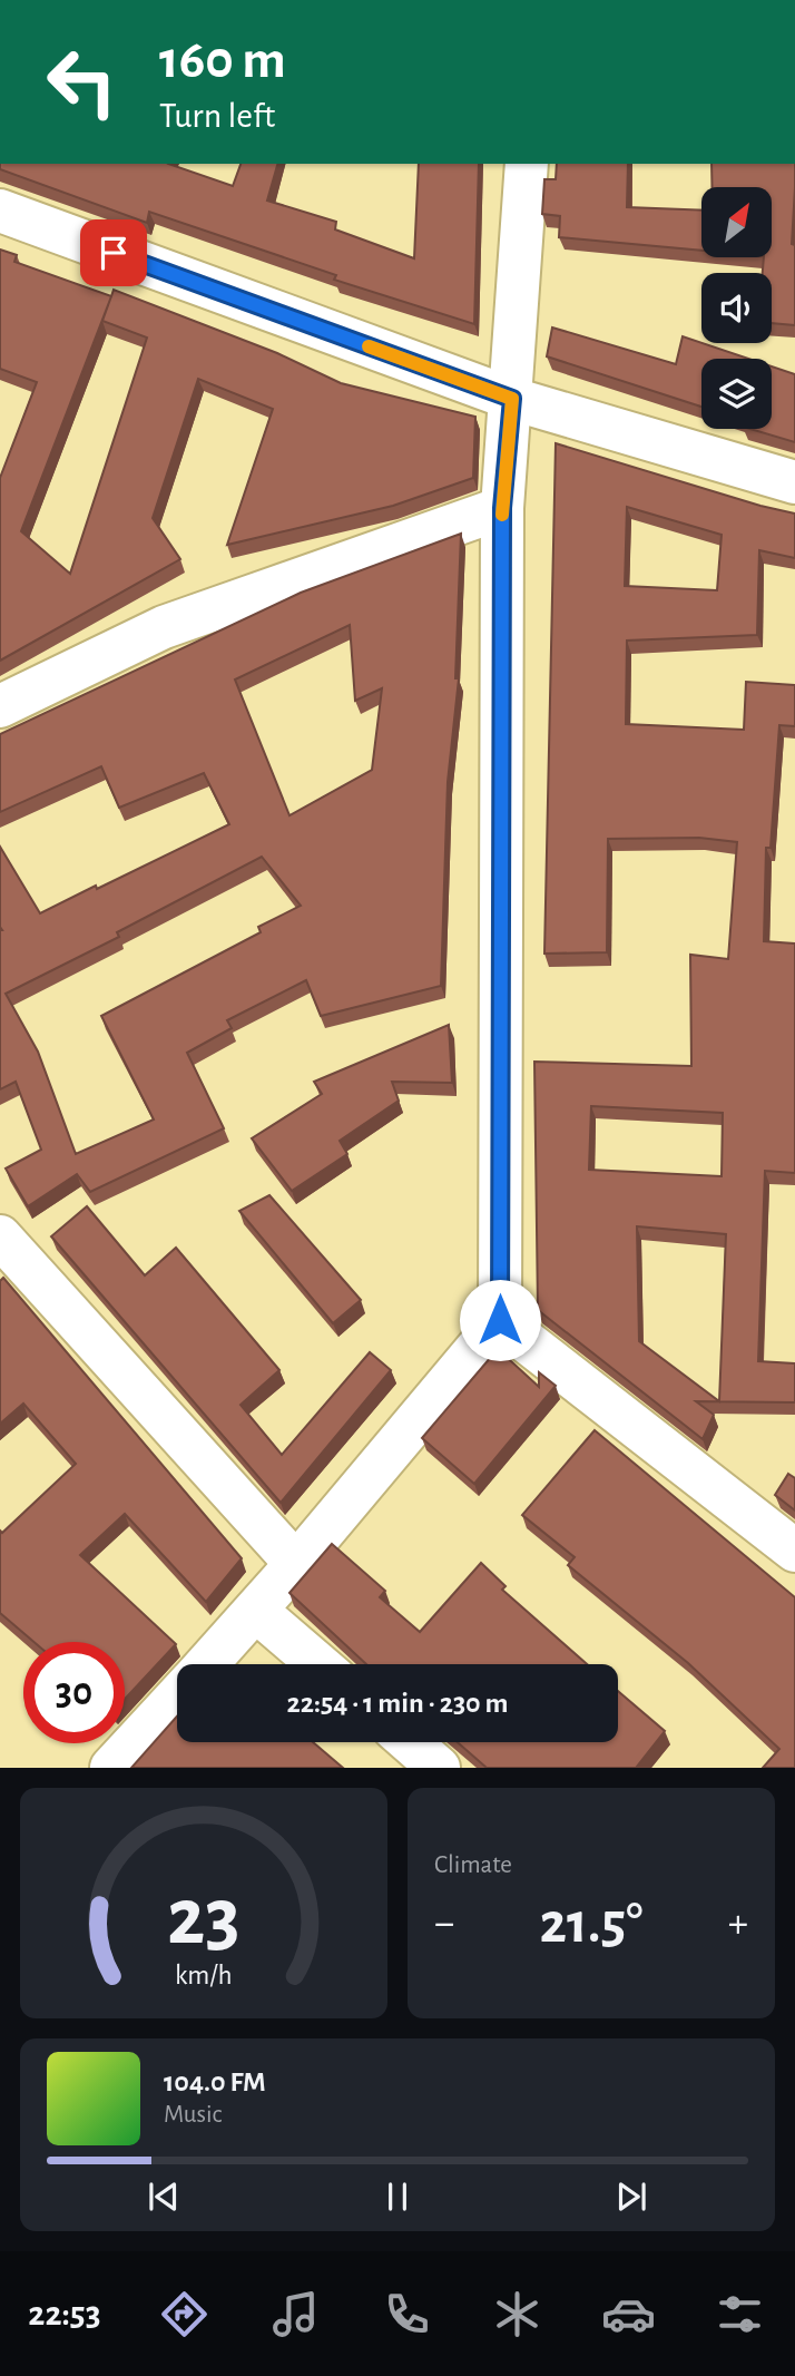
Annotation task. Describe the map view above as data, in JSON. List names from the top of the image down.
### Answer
{
  "north": "top right",
  "page": {
    "turn": ["160 m", "Turn left"],
    "limit": "30",
    "trip": "22:54 · 1 min · 230 m",
    "tile": "Climate",
    "heat": ["−", "21.5°", "+"],
    "song": ["104.0 FM", "Music"],
    "tabs": "22:53",
    "gauge": ["23", "km/h"]
  }
}
